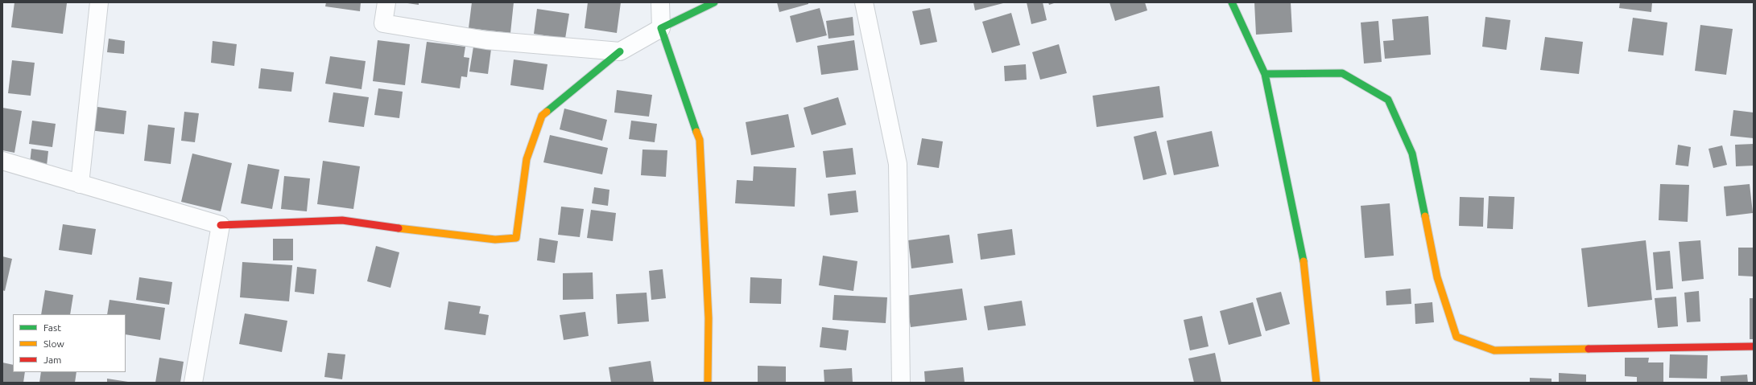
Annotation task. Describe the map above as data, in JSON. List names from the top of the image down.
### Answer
{
  "legend": ["Fast", "Slow", "Jam"]
}
